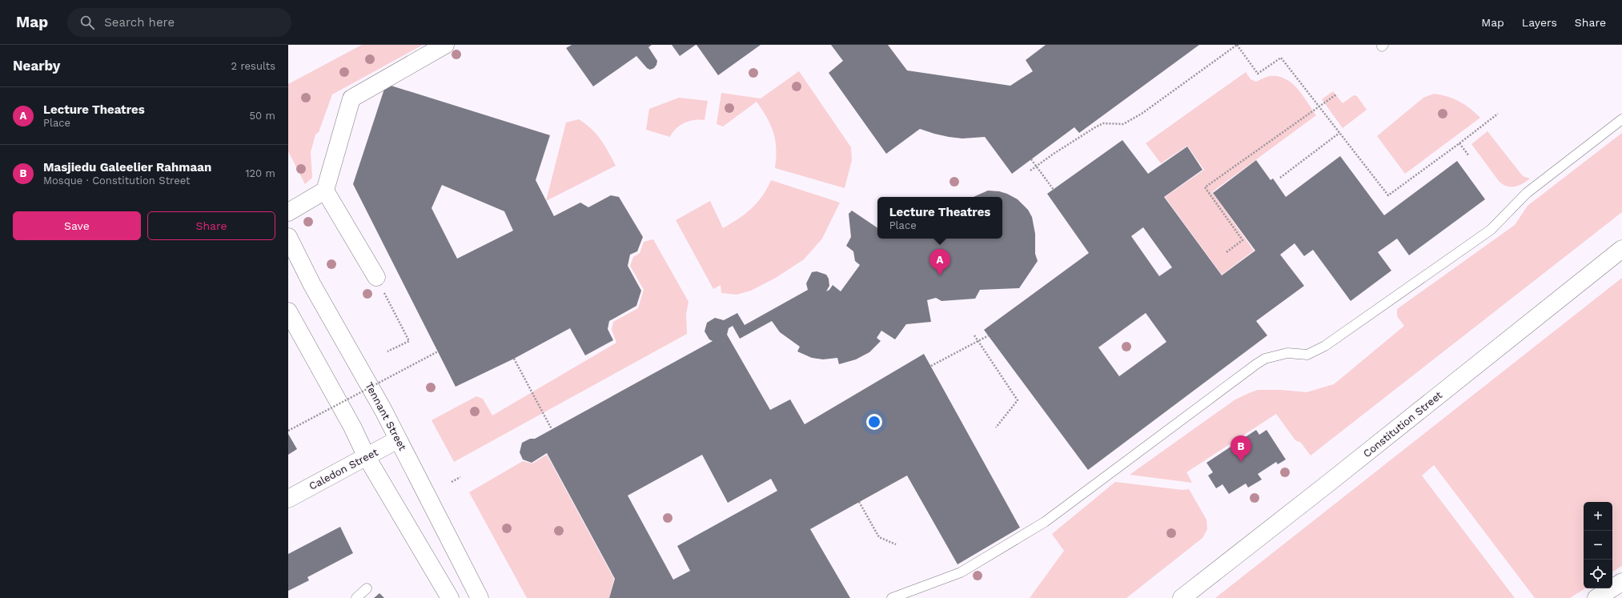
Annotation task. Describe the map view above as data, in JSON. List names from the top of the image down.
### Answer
{
  "streets": {
    "street": ["Tennant Street", "Constitution Street", "Caledon Street"]
  },
  "crossings": [
    ["Tennant Street", "Caledon Street"]
  ],
  "page": {
    "header": "Map",
    "search": "Search here",
    "nav": ["Map", "Layers", "Share"],
    "heading": ["Nearby", "2 results"],
    "list": [
      {
        "mark": "A",
        "name": "Lecture Theatres",
        "note": "Place",
        "value": "50 m"
      },
      {
        "mark": "B",
        "name": "Masjiedu Galeelier Rahmaan",
        "note": "Mosque · Constitution Street",
        "value": "120 m"
      }
    ],
    "popup": ["Lecture Theatres", "Place"],
    "buttons": ["Save", "Share"],
    "pins": ["A", "B"],
    "map_buttons": ["+", "−"]
  }
}
